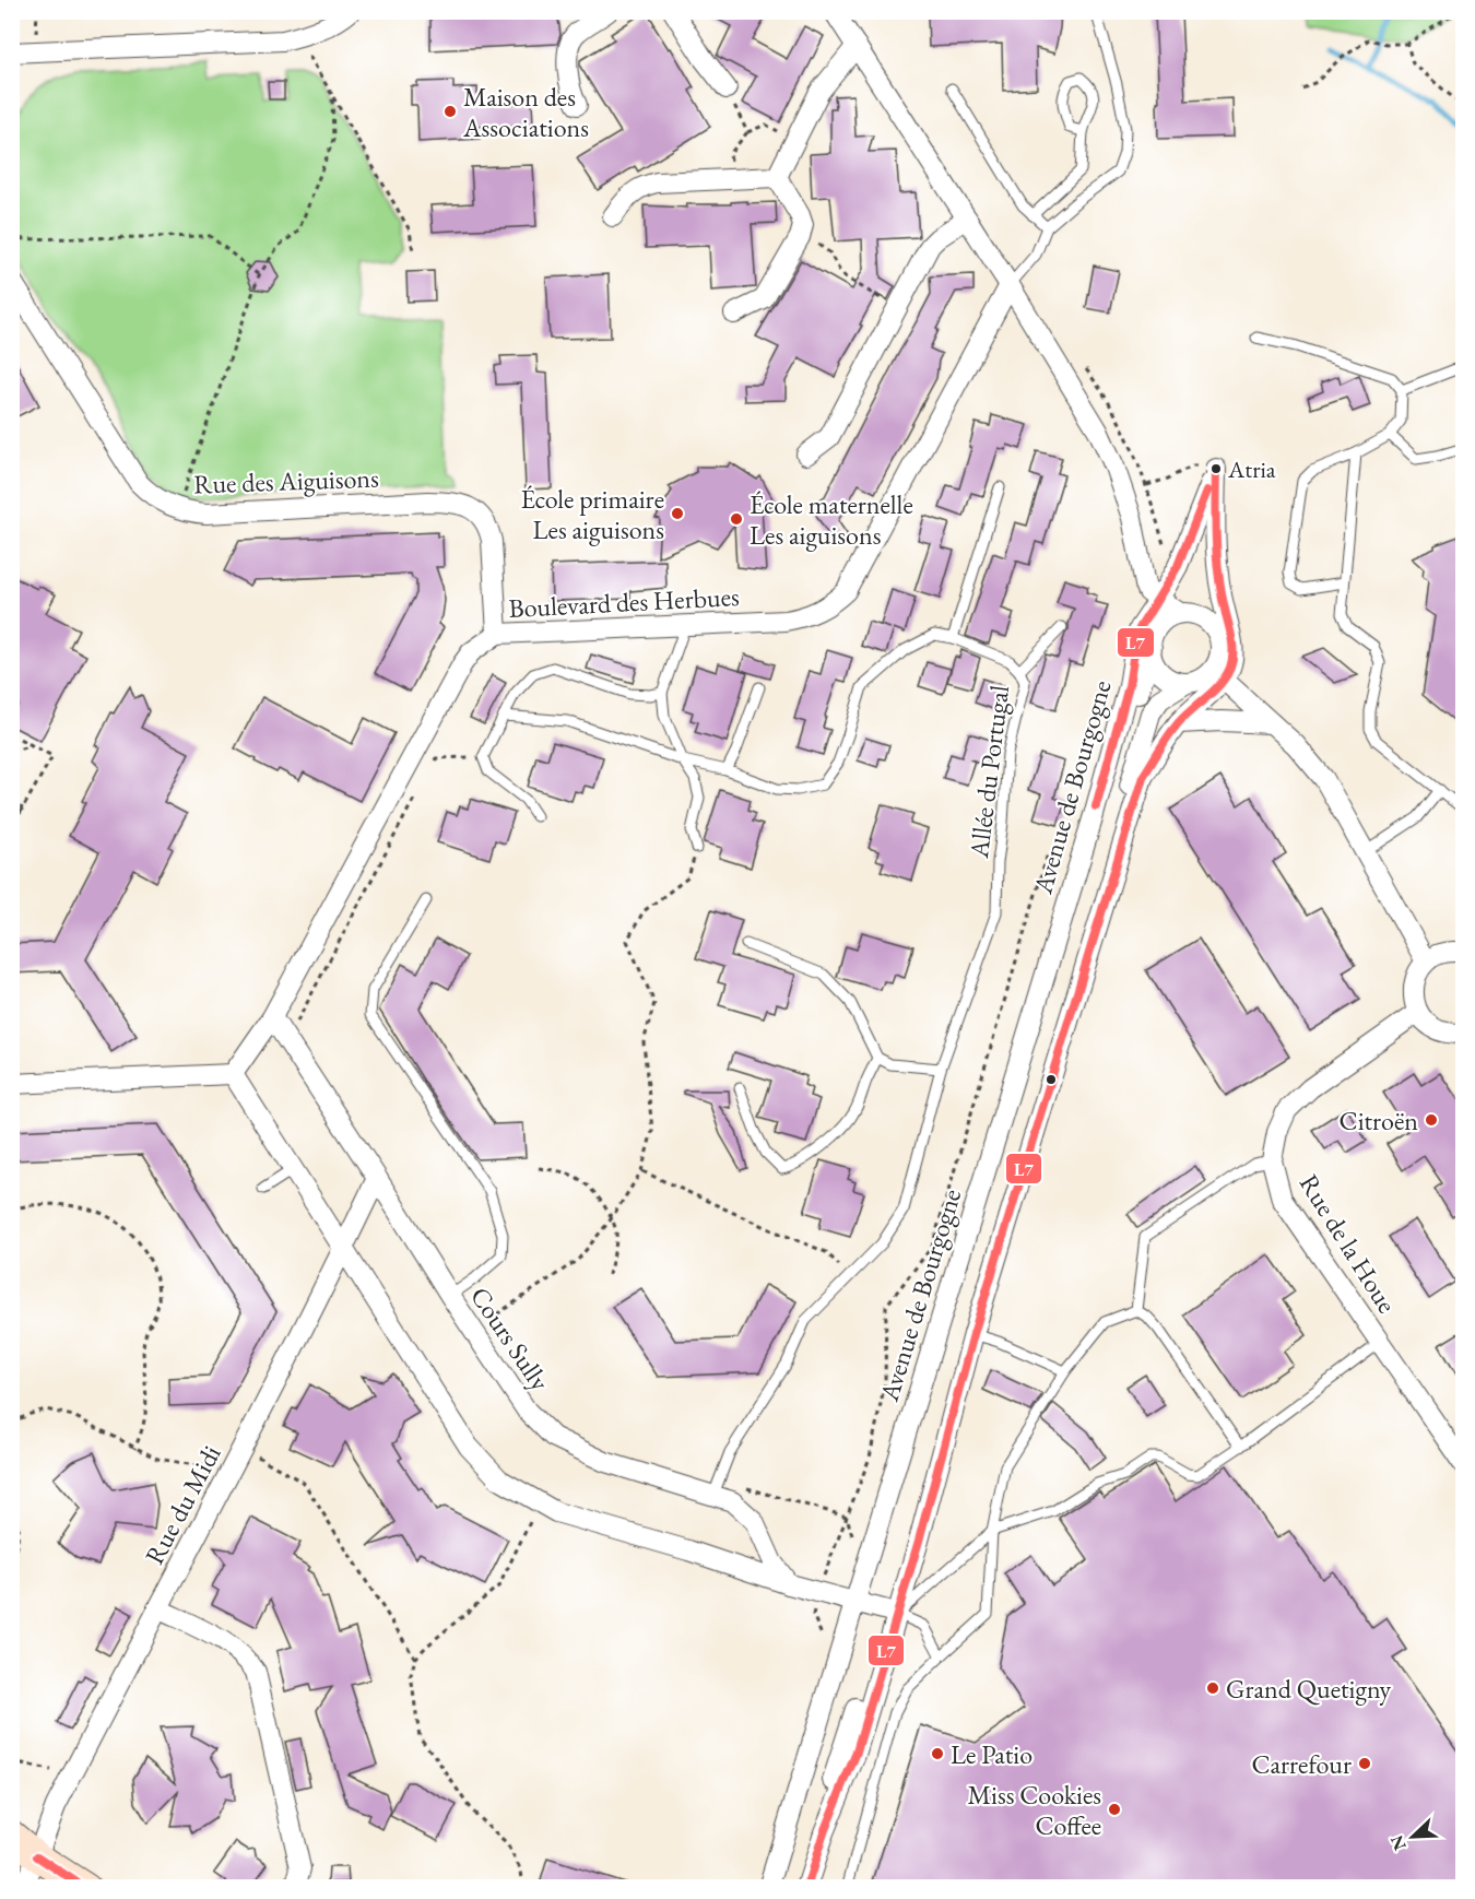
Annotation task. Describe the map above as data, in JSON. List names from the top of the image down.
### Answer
{
  "streets": {
    "street": [
      "Rue des Aiguisons",
      "Boulevard des Herbues",
      "Avenue de Bourgogne",
      "Rue de la Houe",
      "Cours Sully",
      "Rue du Midi"
    ],
    "lane": ["Allée du Portugal"]
  },
  "crossings": [
    ["Rue des Aiguisons", "Boulevard des Herbues"],
    ["Boulevard des Herbues", "Cours Sully"],
    ["Allée du Portugal", "Cours Sully"],
    ["Cours Sully", "Rue du Midi"]
  ],
  "places": [
    "Maison des Associations",
    "Atria",
    "École primaire Les aiguisons",
    "École maternelle Les aiguisons",
    "Citroën",
    "Grand Quetigny",
    "Le Patio",
    "Carrefour",
    "Miss Cookies Coffee"
  ],
  "lines": ["transit line L7"],
  "north": "bottom left"
}
